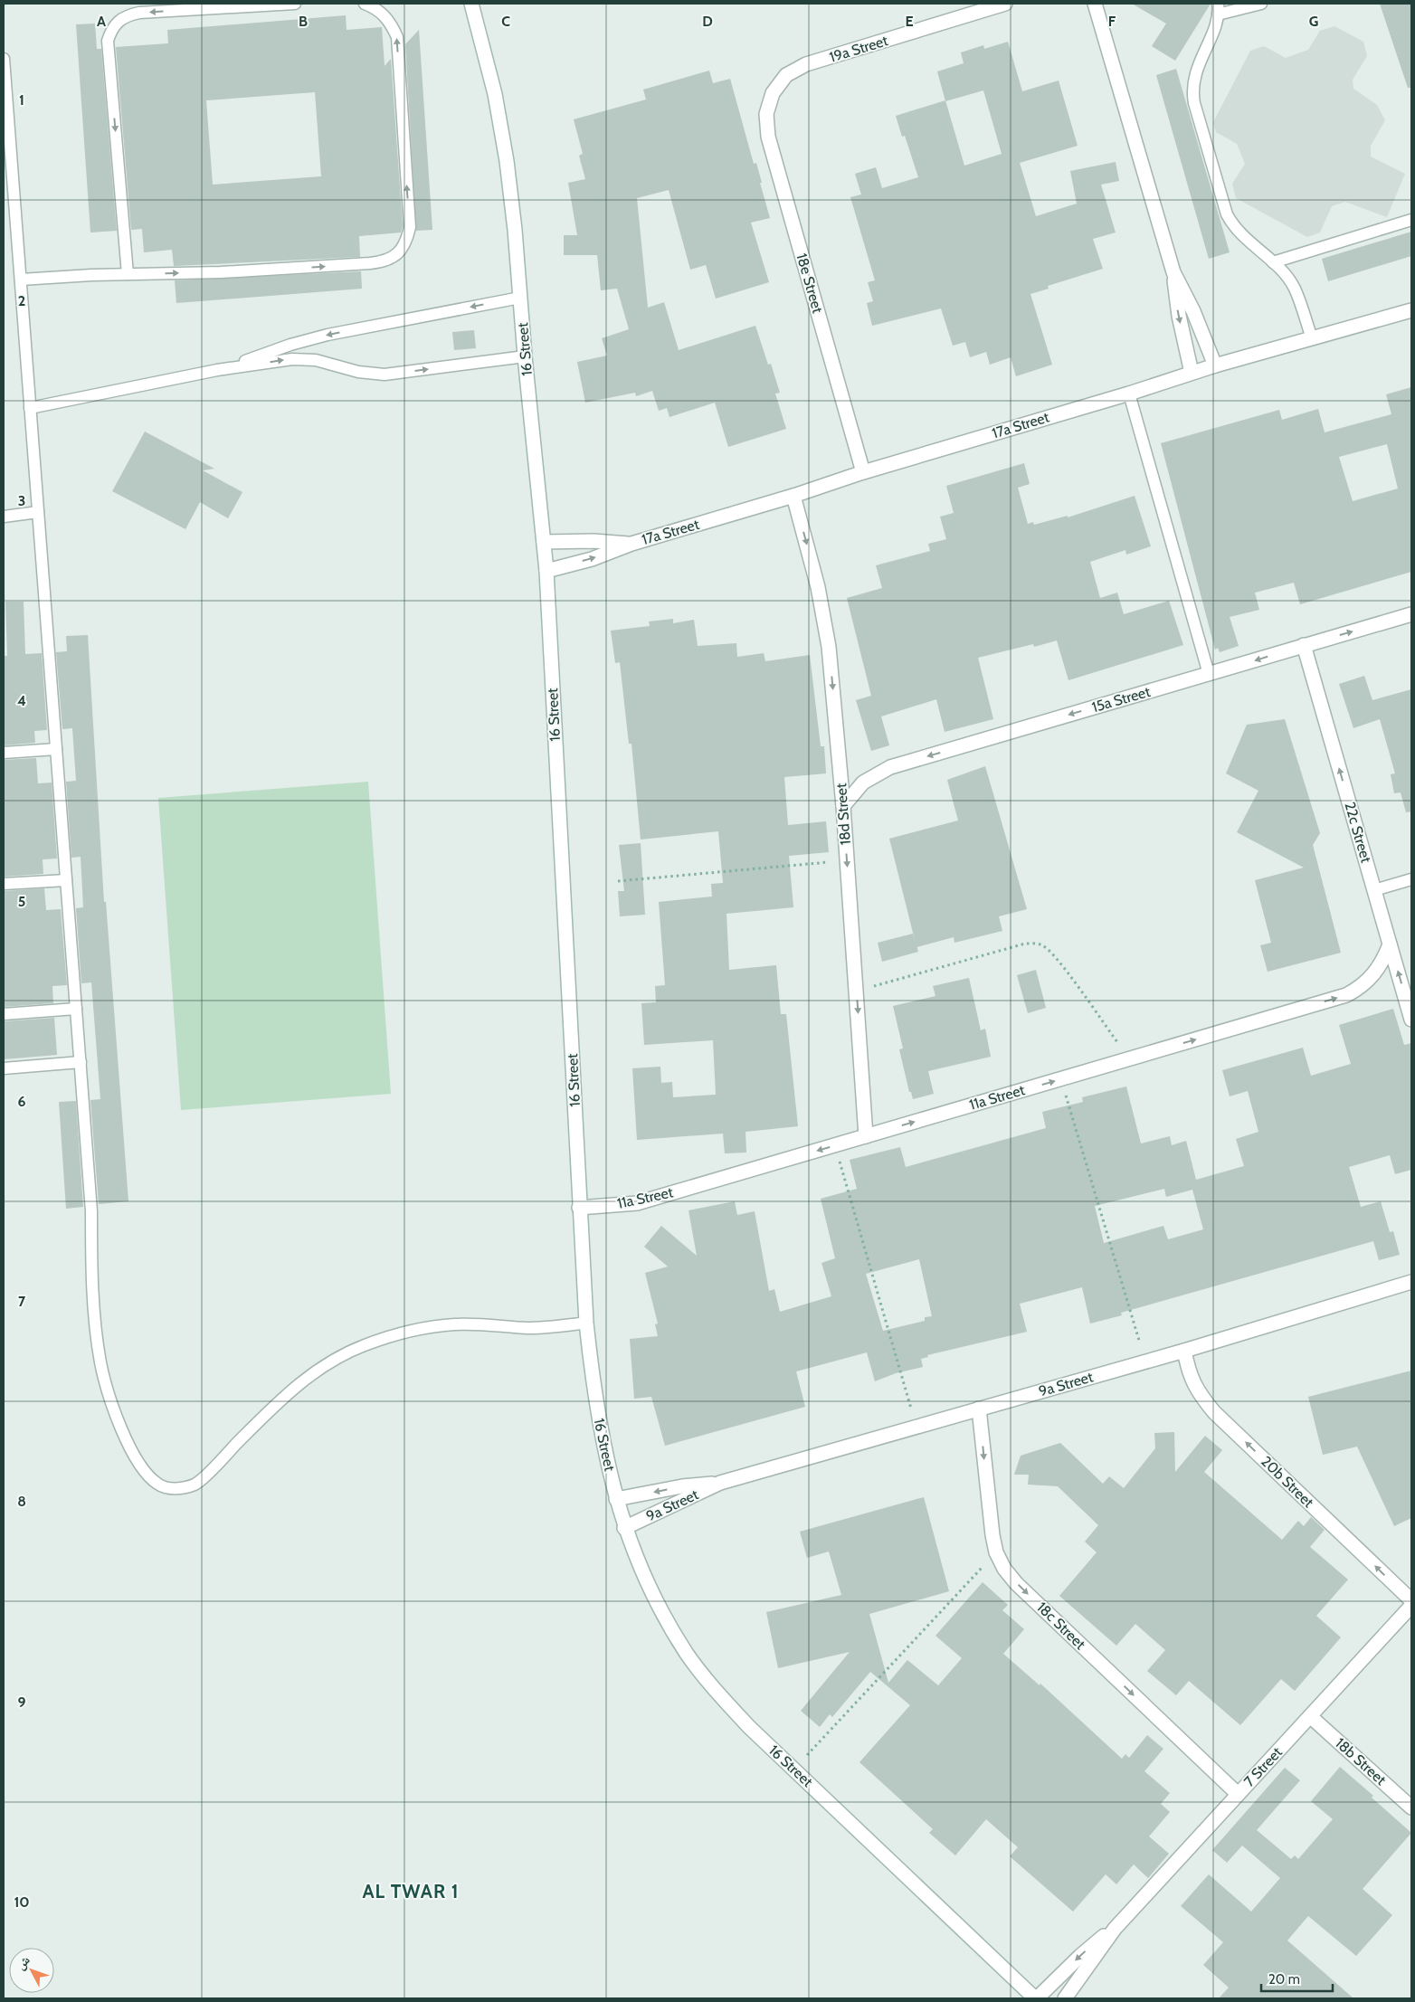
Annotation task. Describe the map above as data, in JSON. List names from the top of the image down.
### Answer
{
  "streets": {
    "street": [
      "19a Street",
      "18e Street",
      "16 Street",
      "17a Street",
      "15a Street",
      "18d Street",
      "22c Street",
      "11a Street",
      "9a Street",
      "20b Street",
      "18c Street",
      "18b Street",
      "7 Street"
    ]
  },
  "crossings": [
    ["19a Street", "18e Street"],
    ["18e Street", "17a Street"],
    ["16 Street", "17a Street"],
    ["16 Street", "11a Street"],
    ["16 Street", "9a Street"],
    ["16 Street", "7 Street"],
    ["17a Street", "18d Street"],
    ["15a Street", "18d Street"],
    ["15a Street", "22c Street"],
    ["18d Street", "11a Street"],
    ["22c Street", "11a Street"],
    ["9a Street", "20b Street"],
    ["9a Street", "18c Street"],
    ["18c Street", "7 Street"],
    ["18b Street", "7 Street"]
  ],
  "one_way": [
    "18d Street",
    "22c Street",
    "20b Street",
    "18c Street"
  ],
  "districts": ["AL TWAR 1"],
  "scale_bar": "20 m",
  "north": "top left",
  "grid": {
    "columns": [
      "A",
      "B",
      "C",
      "D",
      "E",
      "F",
      "G"
    ],
    "rows": [
      "1",
      "2",
      "3",
      "4",
      "5",
      "6",
      "7",
      "8",
      "9",
      "10"
    ]
  }
}
